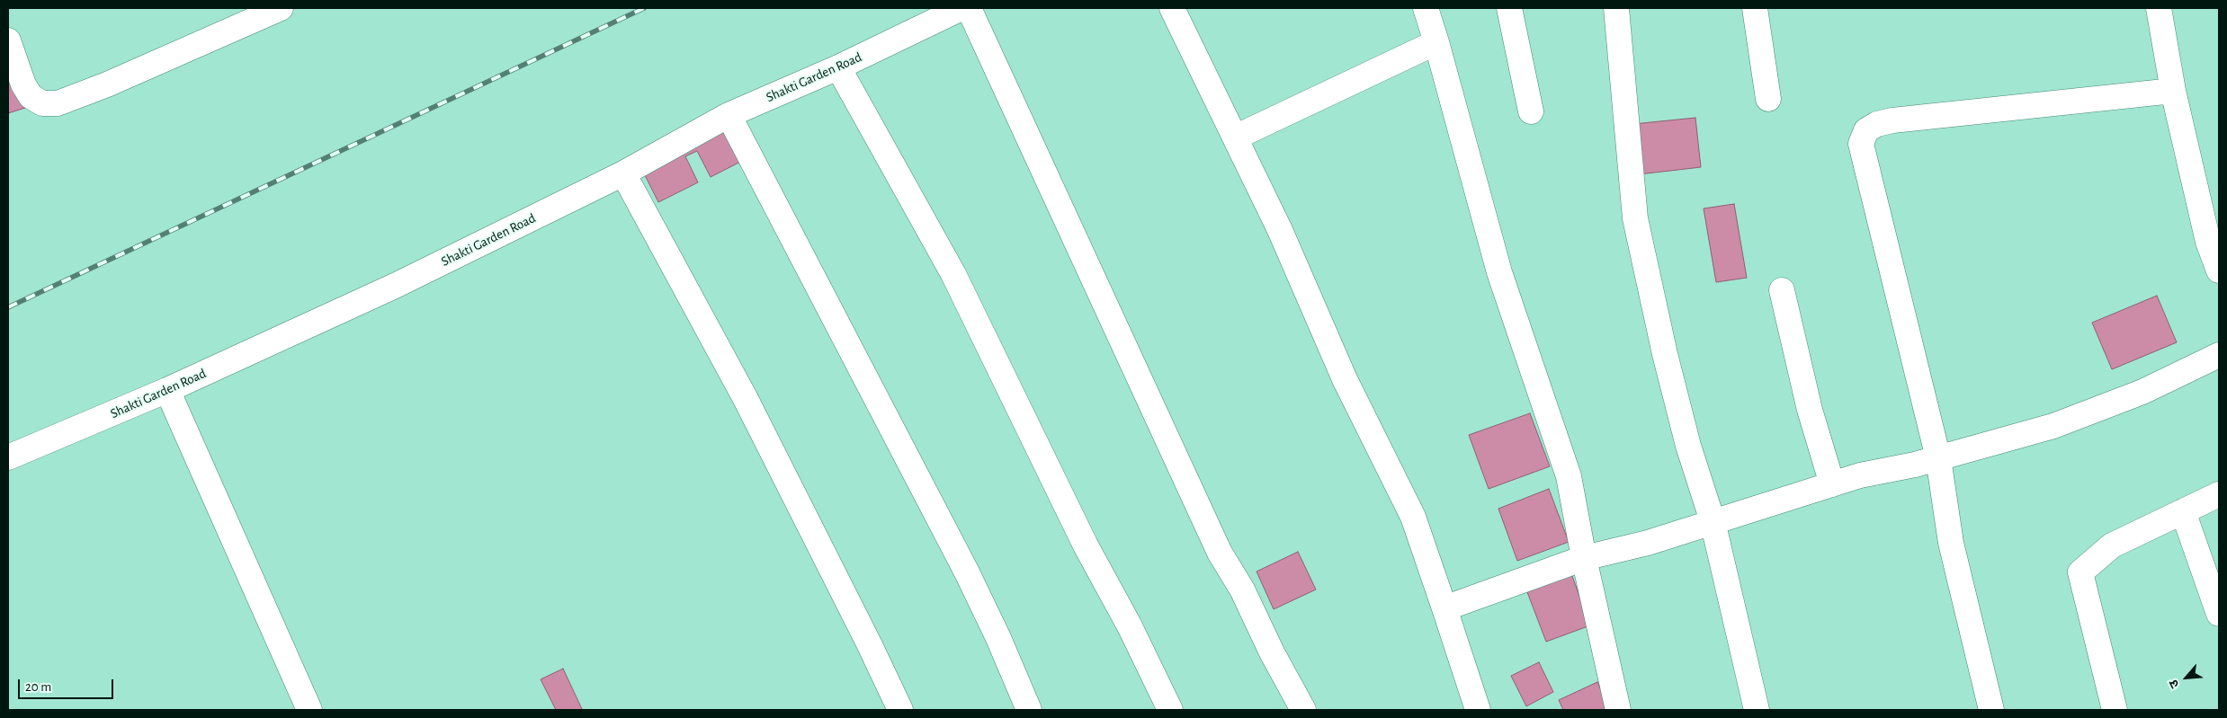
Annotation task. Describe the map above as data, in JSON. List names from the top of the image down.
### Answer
{
  "streets": {
    "street": ["Shakti Garden Road"]
  },
  "scale_bar": "20 m",
  "north": "bottom left"
}
